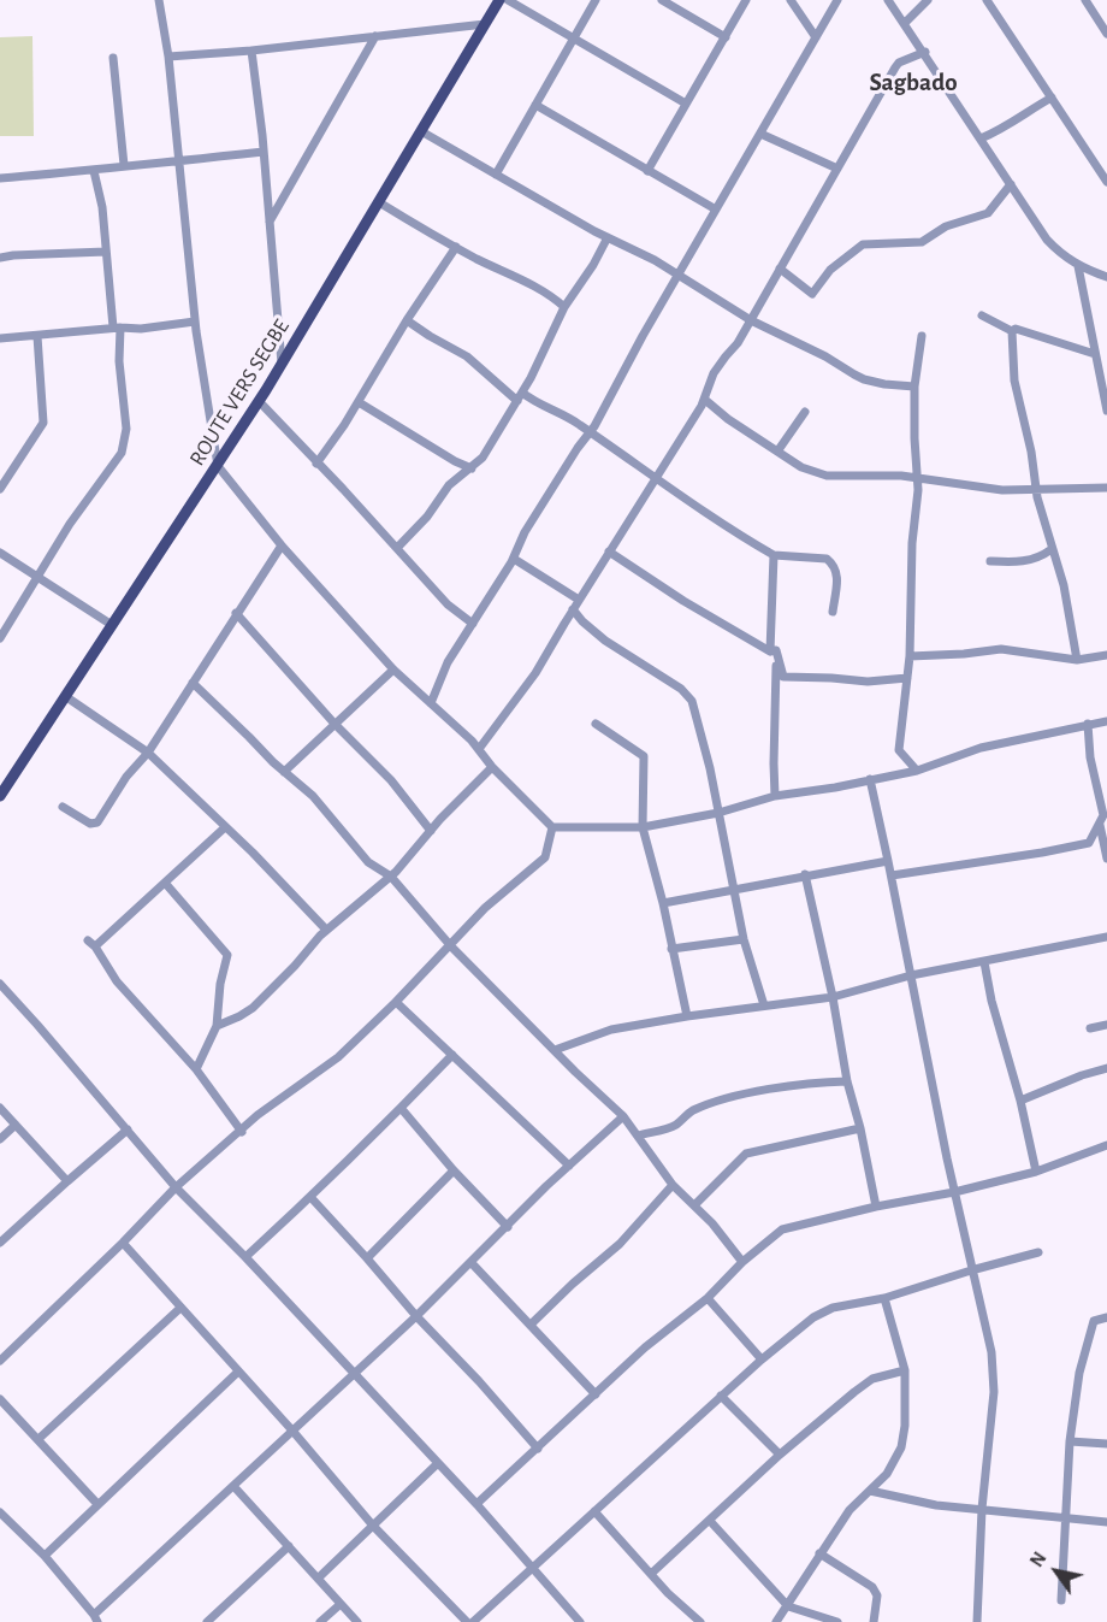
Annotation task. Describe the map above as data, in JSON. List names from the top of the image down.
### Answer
{
  "streets": {
    "main road": ["ROUTE VERS SEGBE"]
  },
  "districts": ["Sagbado"],
  "north": "top left"
}
